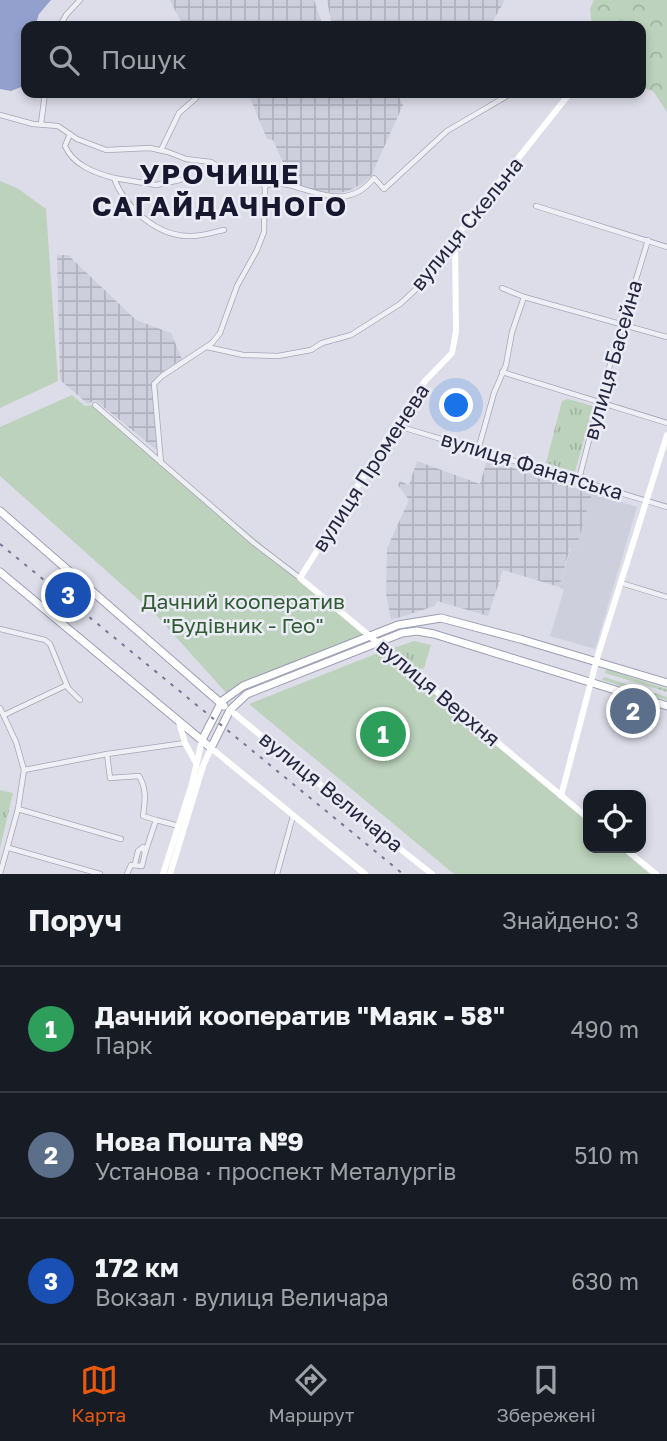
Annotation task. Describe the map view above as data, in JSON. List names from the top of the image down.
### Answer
{
  "streets": {
    "street": [
      "вулиця Скельна",
      "вулиця Басейна",
      "вулиця Фанатська",
      "вулиця Променева",
      "вулиця Верхня",
      "вулиця Величара"
    ]
  },
  "crossings": [
    ["вулиця Скельна", "вулиця Променева"],
    ["вулиця Басейна", "вулиця Фанатська"],
    ["вулиця Фанатська", "вулиця Променева"],
    ["вулиця Променева", "вулиця Верхня"]
  ],
  "districts": ["УРОЧИЩЕ САГАЙДАЧНОГО"],
  "parks": ["Дачний кооператив \"Будівник - Гео\""],
  "page": {
    "search": "Пошук",
    "pins": ["3", "2", "1"],
    "heading": ["Поруч", "Знайдено: 3"],
    "list": [
      {
        "mark": "1",
        "name": "Дачний кооператив \"Маяк - 58\"",
        "note": "Парк",
        "value": "490 m"
      },
      {
        "mark": "2",
        "name": "Нова Пошта №9",
        "note": "Установа · проспект Металургів",
        "value": "510 m"
      },
      {
        "mark": "3",
        "name": "172 км",
        "note": "Вокзал · вулиця Величара",
        "value": "630 m"
      }
    ],
    "nav": ["Карта", "Маршрут", "Збережені"]
  }
}
